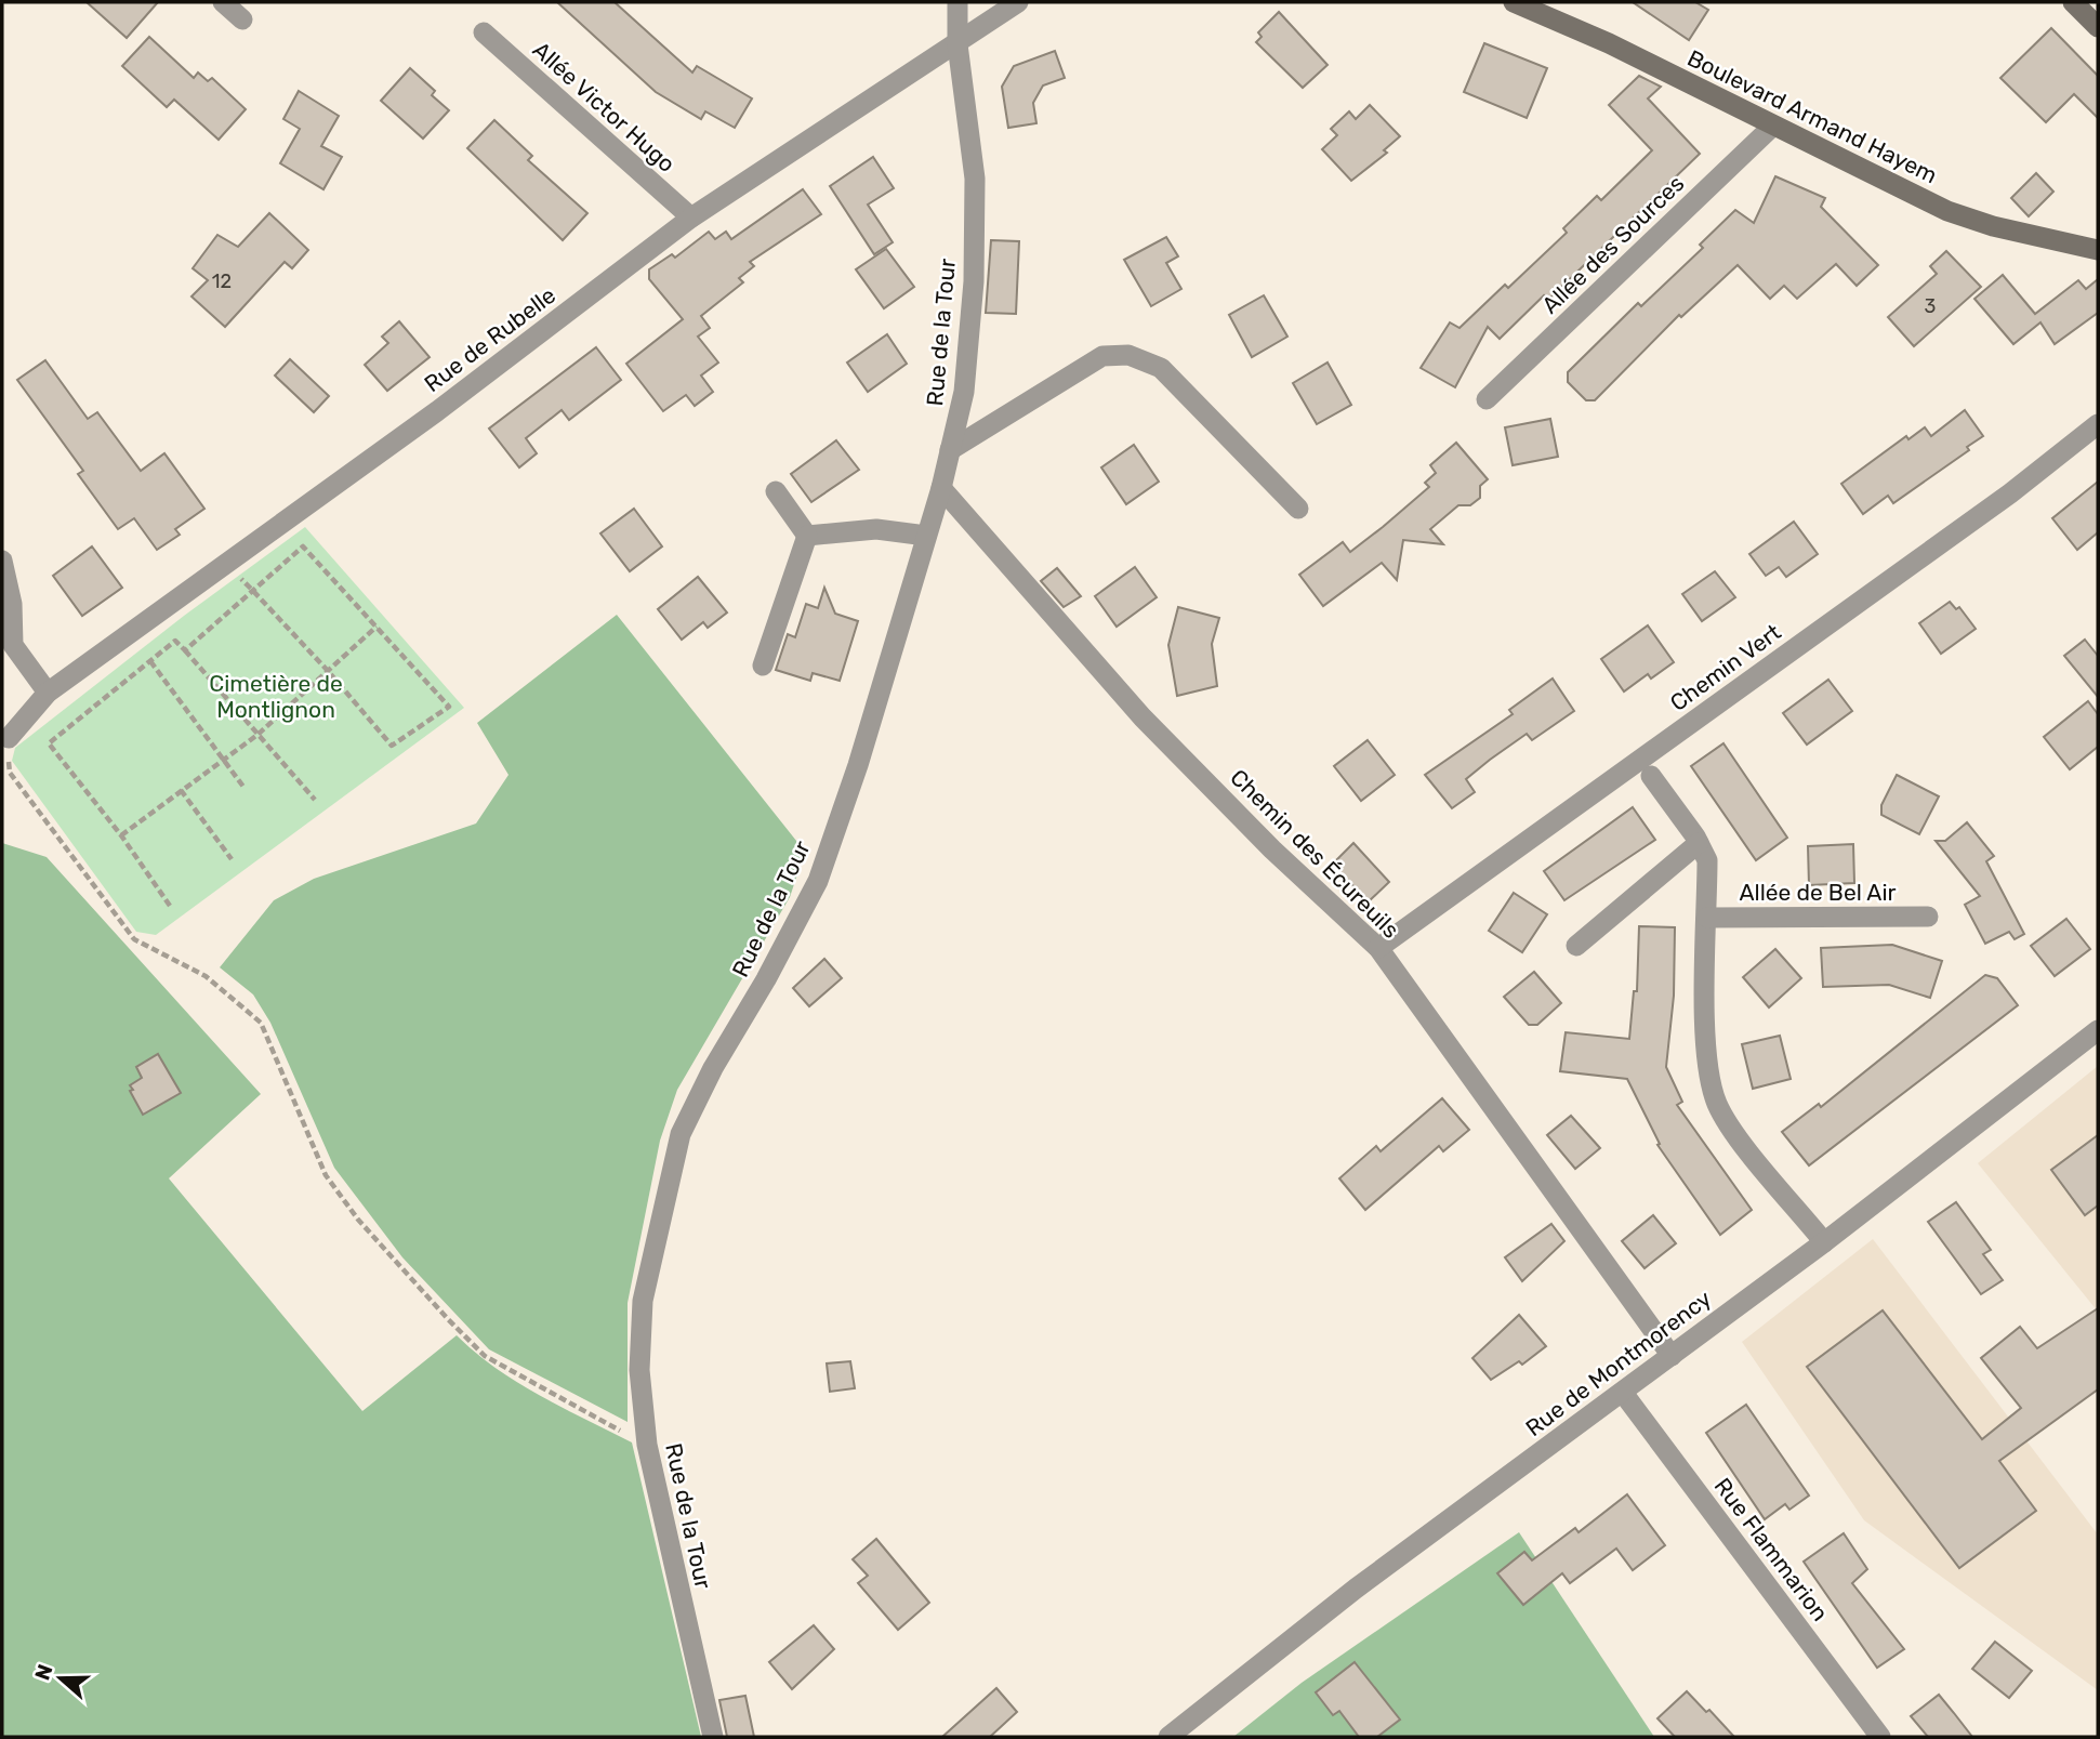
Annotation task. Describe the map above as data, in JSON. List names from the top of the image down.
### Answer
{
  "streets": {
    "main road": ["Boulevard Armand Hayem"],
    "street": [
      "Allée Victor Hugo",
      "Allée des Sources",
      "Rue de la Tour",
      "Rue de Rubelle",
      "Chemin Vert",
      "Chemin des Écureuils",
      "Allée de Bel Air",
      "Rue de Montmorency",
      "Rue Flammarion"
    ]
  },
  "crossings": [
    ["Allée Victor Hugo", "Rue de Rubelle"],
    ["Boulevard Armand Hayem", "Allée des Sources"],
    ["Rue de la Tour", "Rue de Rubelle"],
    ["Rue de la Tour", "Chemin des Écureuils"],
    ["Chemin Vert", "Chemin des Écureuils"],
    ["Chemin des Écureuils", "Rue de Montmorency"],
    ["Rue de Montmorency", "Rue Flammarion"]
  ],
  "parks": ["Cimetière de Montlignon"],
  "house_numbers": ["12", "3"],
  "north": "left"
}
